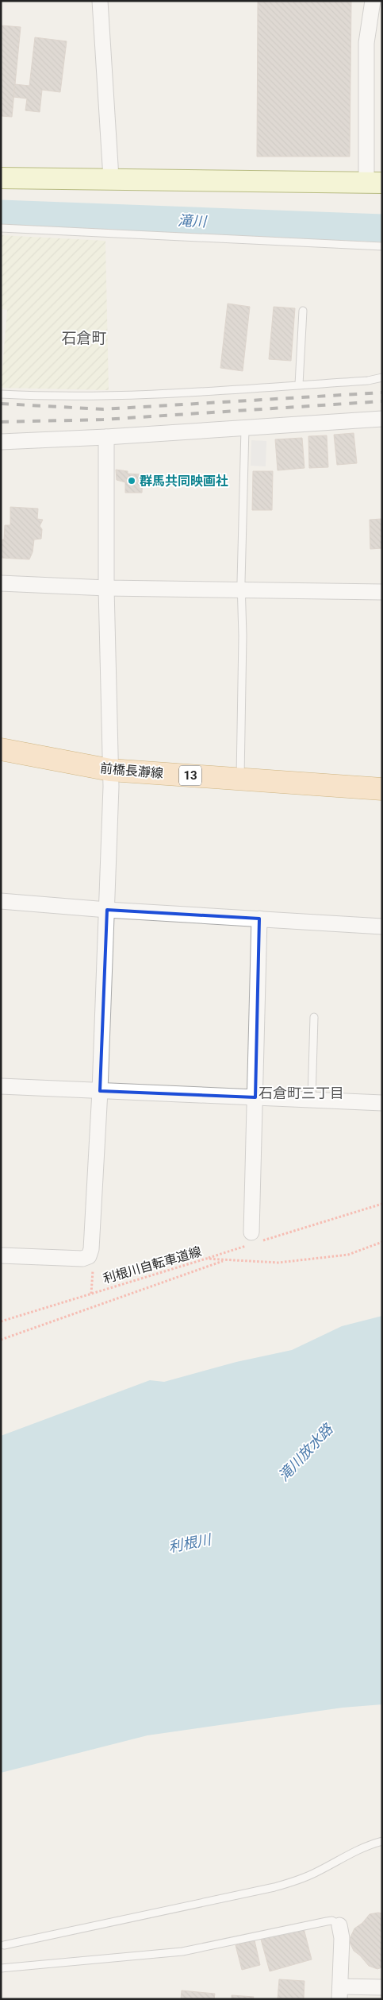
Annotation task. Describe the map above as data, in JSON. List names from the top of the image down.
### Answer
{
  "streets": {
    "main road": ["前橋長瀞線", "13"],
    "path": ["利根川自転車道線"]
  },
  "districts": ["石倉町", "石倉町三丁目"],
  "water": ["滝川", "滝川放水路", "利根川"],
  "places": ["群馬共同映画社"]
}
